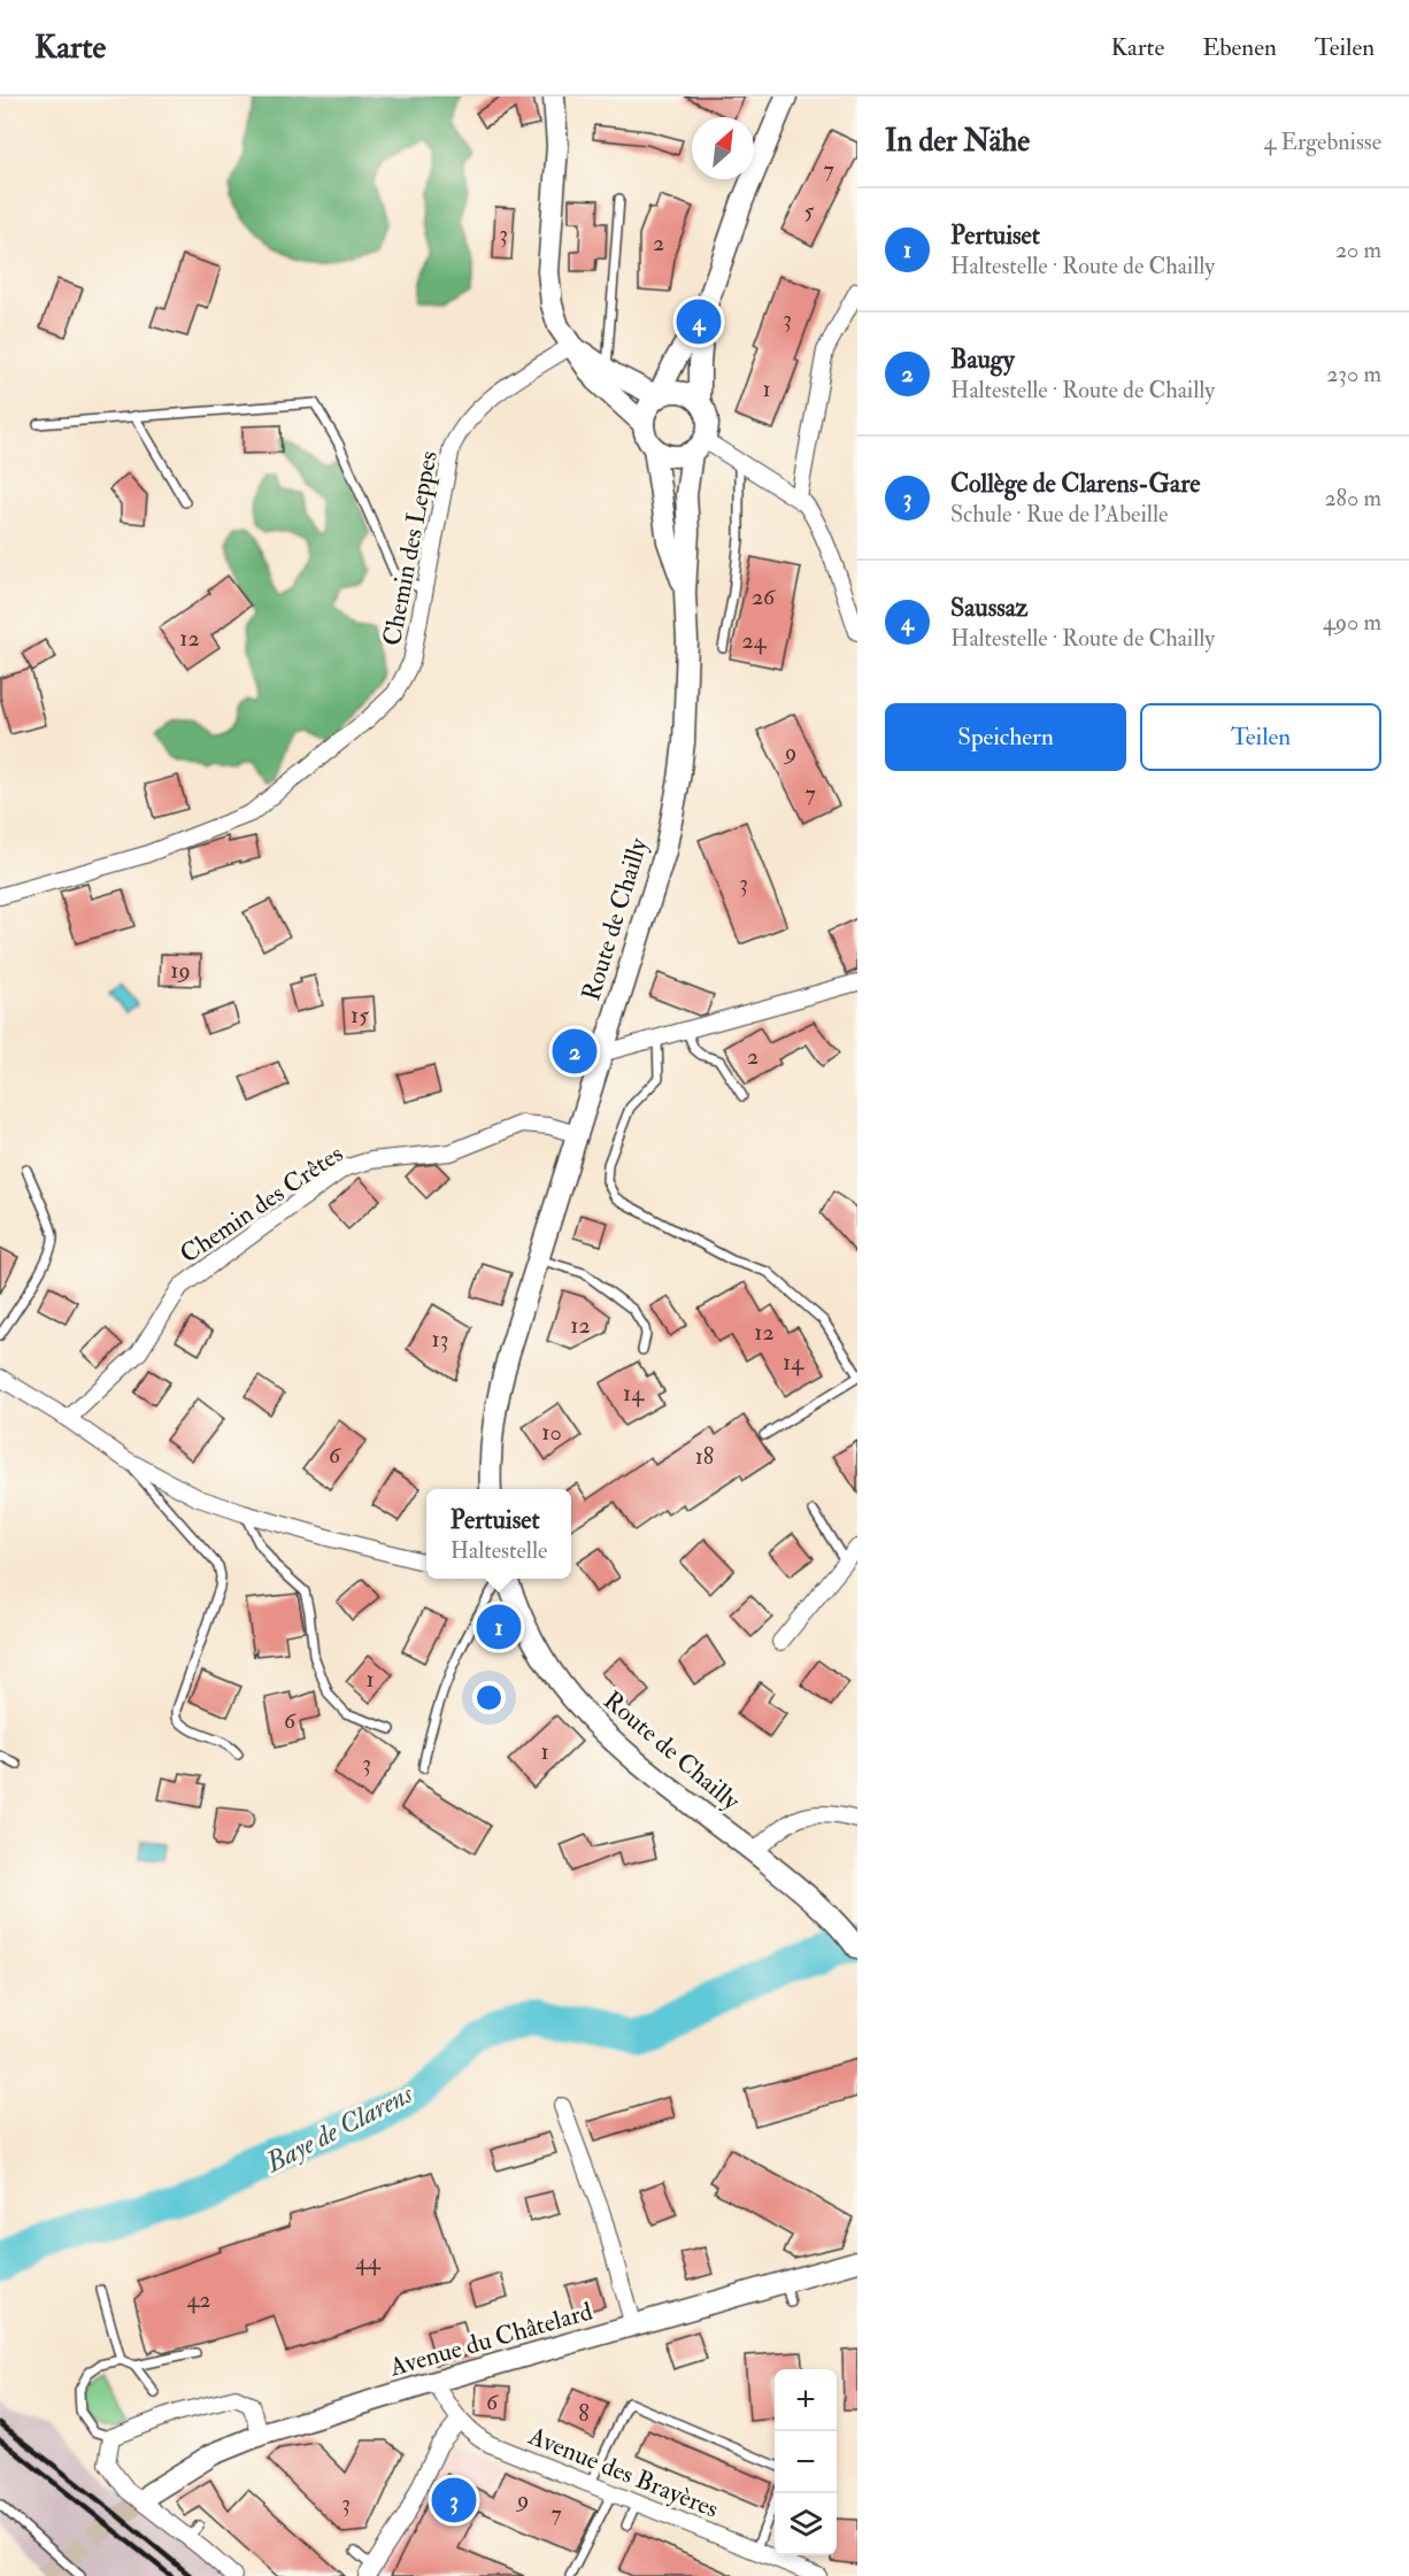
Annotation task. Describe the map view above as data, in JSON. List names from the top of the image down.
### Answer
{
  "streets": {
    "main road": ["Route de Chailly", "Avenue du Châtelard"],
    "street": ["Chemin des Leppes", "Chemin des Crêtes", "Avenue des Brayères"]
  },
  "crossings": [
    ["Route de Chailly", "Chemin des Crêtes"],
    ["Avenue du Châtelard", "Avenue des Brayères"]
  ],
  "water": ["Baye de Clarens"],
  "house_numbers": [
    "7",
    "5",
    "3",
    "2",
    "3",
    "1",
    "26",
    "12",
    "24",
    "9",
    "7",
    "3",
    "19",
    "15",
    "2",
    "12",
    "12",
    "13",
    "14",
    "14",
    "10",
    "6",
    "18",
    "1",
    "6",
    "1",
    "3",
    "44",
    "42",
    "6",
    "8",
    "9",
    "3",
    "7"
  ],
  "north": "top right",
  "page": {
    "header": "Karte",
    "nav": ["Karte", "Ebenen", "Teilen"],
    "heading": ["In der Nähe", "4 Ergebnisse"],
    "list": [
      {
        "mark": "1",
        "name": "Pertuiset",
        "note": "Haltestelle · Route de Chailly",
        "value": "20 m"
      },
      {
        "mark": "2",
        "name": "Baugy",
        "note": "Haltestelle · Route de Chailly",
        "value": "230 m"
      },
      {
        "mark": "3",
        "name": "Collège de Clarens-Gare",
        "note": "Schule · Rue de l'Abeille",
        "value": "280 m"
      },
      {
        "mark": "4",
        "name": "Saussaz",
        "note": "Haltestelle · Route de Chailly",
        "value": "490 m"
      }
    ],
    "pins": [
      "4",
      "2",
      "1",
      "3"
    ],
    "buttons": ["Speichern", "Teilen"],
    "popup": ["Pertuiset", "Haltestelle"],
    "map_buttons": ["+", "−"]
  }
}
